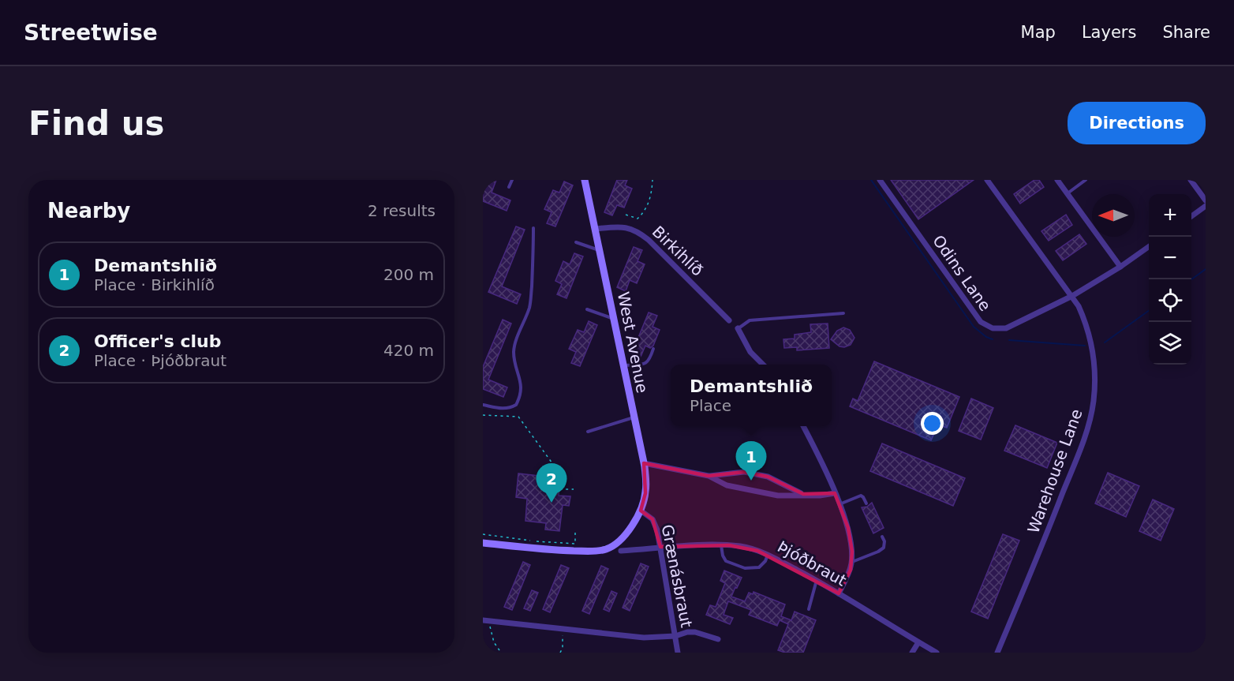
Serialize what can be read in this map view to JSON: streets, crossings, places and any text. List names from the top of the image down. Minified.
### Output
{"streets":{"street":["Birkihlíð","Odins Lane","West Avenue","Warehouse Lane","Þjóðbraut","Grænásbraut"]},"crossings":[["Birkihlíð","West Avenue"],["Odins Lane","Warehouse Lane"],["West Avenue","Grænásbraut"],["Þjóðbraut","Grænásbraut"]],"north":"left","page":{"header":"Streetwise","nav":["Map","Layers","Share"],"buttons":"Directions","title":"Find us","heading":["Nearby","2 results"],"map_buttons":["+","−"],"list":[{"mark":"1","name":"Demantshlið","note":"Place · Birkihlíð","value":"200 m"},{"mark":"2","name":"Officer's club","note":"Place · Þjóðbraut","value":"420 m"}],"popup":["Demantshlið","Place"],"pins":["1","2"]}}
